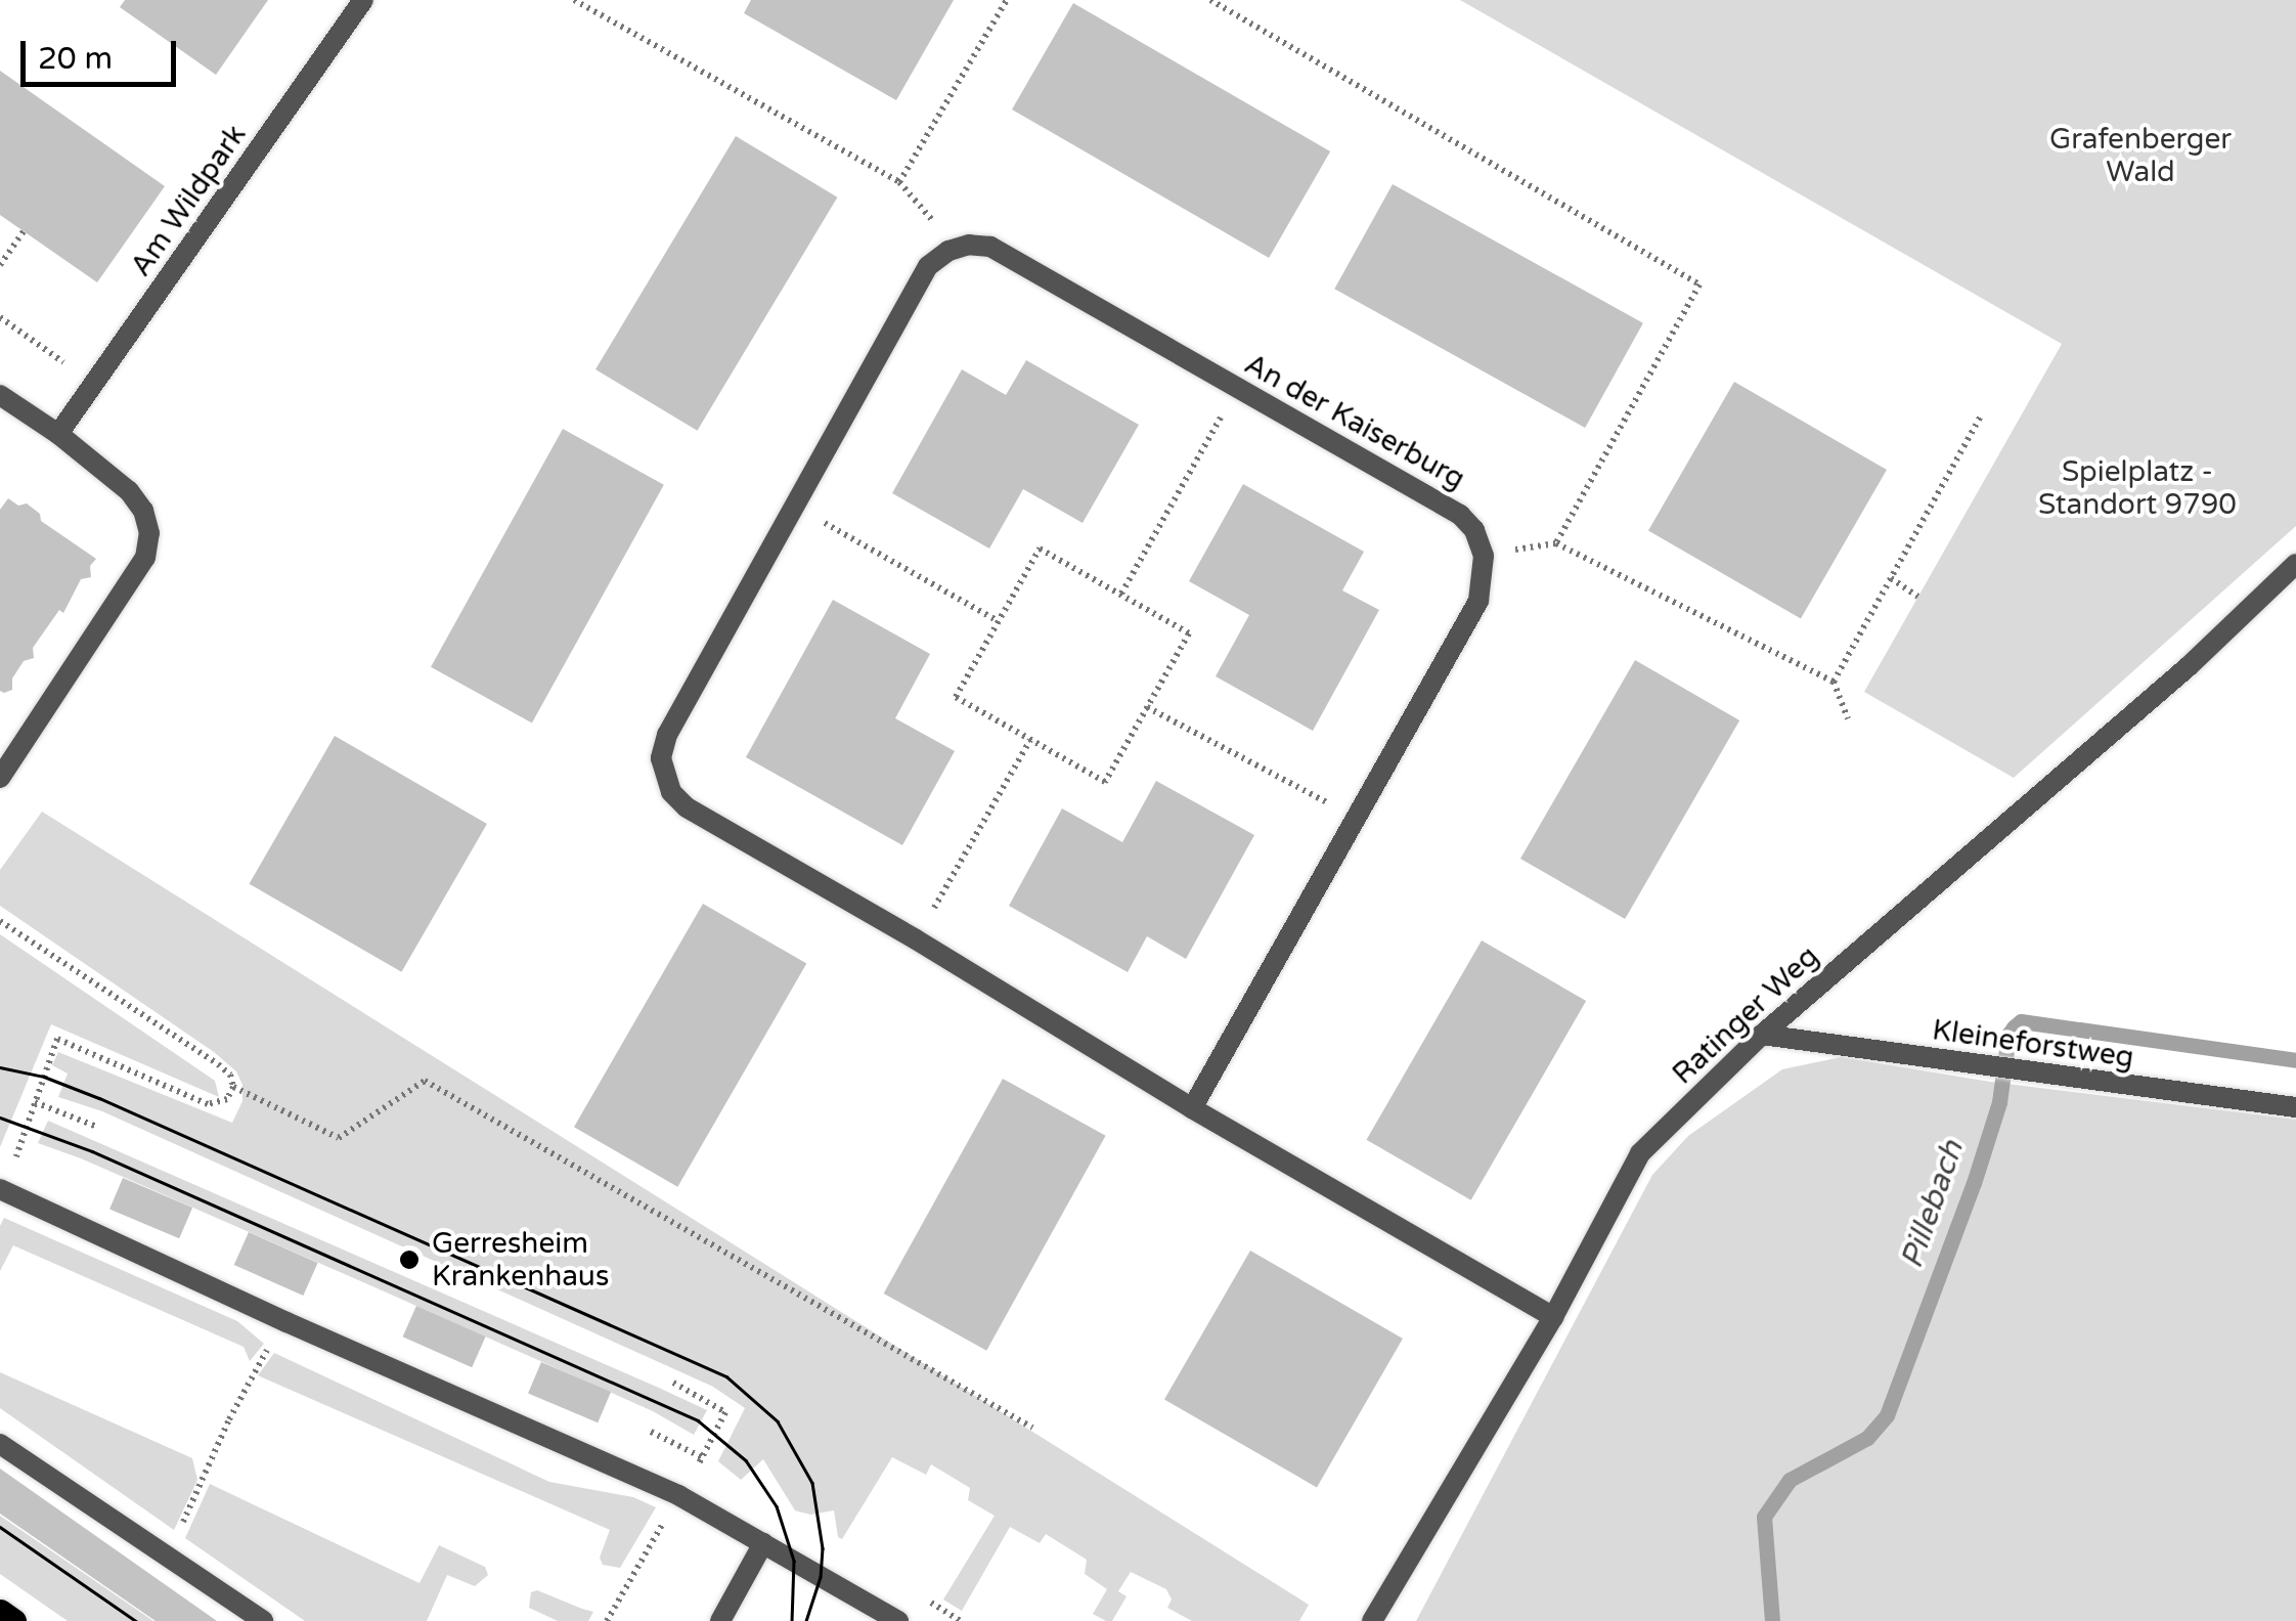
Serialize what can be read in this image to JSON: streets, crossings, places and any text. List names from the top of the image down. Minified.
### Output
{"streets":{"street":["Am Wildpark","An der Kaiserburg","Ratinger Weg","Kleineforstweg"]},"crossings":[["Ratinger Weg","Kleineforstweg"]],"water":["Pillebach"],"parks":["Grafenberger Wald","Spielplatz - Standort 9790"],"places":["Gerresheim Krankenhaus"],"scale_bar":"20 m"}
